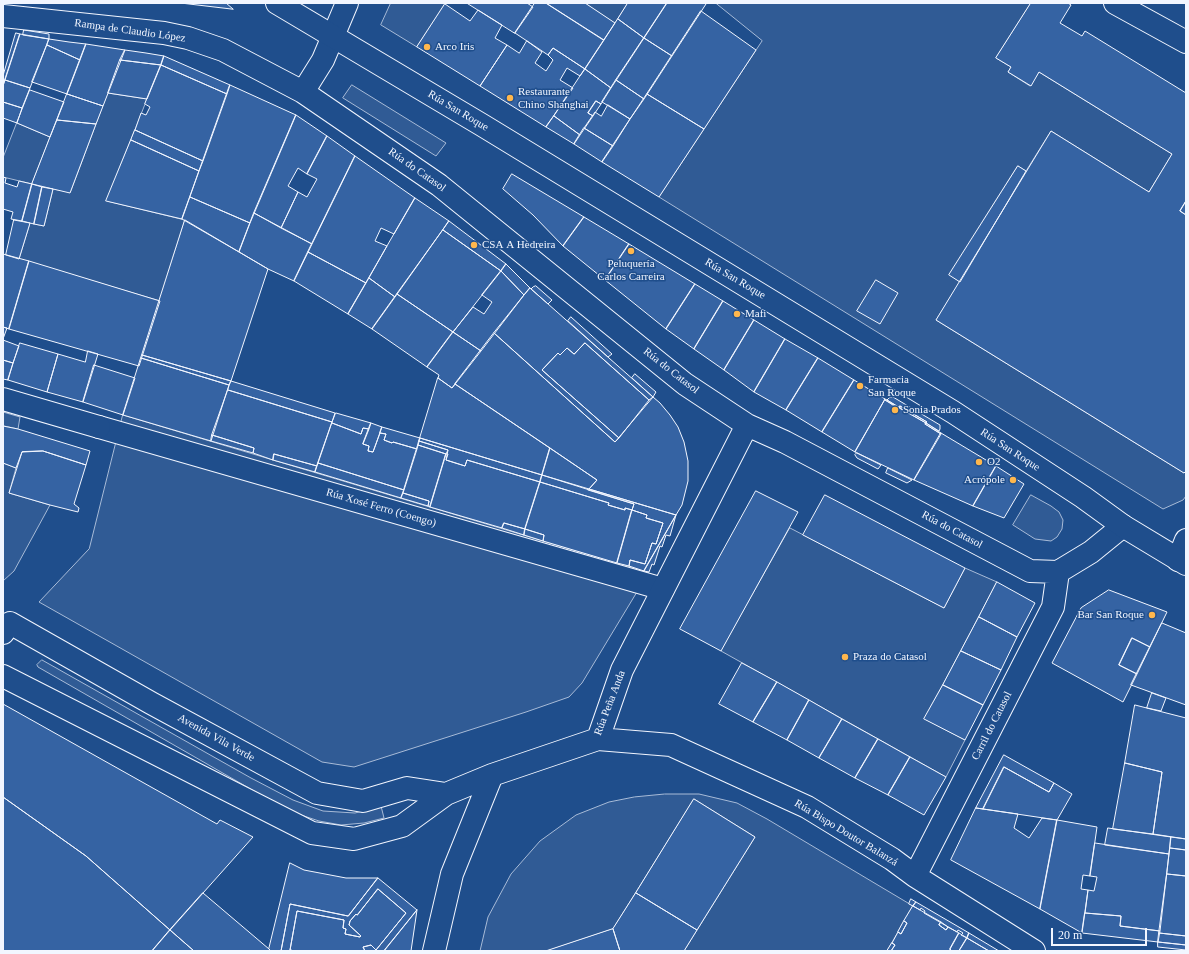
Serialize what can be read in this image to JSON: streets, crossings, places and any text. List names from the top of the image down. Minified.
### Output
{"streets":{"street":["Rampa de Claudio López","Rúa San Roque","Rúa do Catasol","Rúa Xosé Ferro (Coengo)","Rúa Peña Anda","Carril do Catasol","Avenida Vila Verde","Rúa Bispo Doutor Balanzá"]},"crossings":[["Rampa de Claudio López","Rúa do Catasol"],["Rúa do Catasol","Rúa Peña Anda"],["Rúa do Catasol","Carril do Catasol"],["Rúa Xosé Ferro (Coengo)","Rúa Peña Anda"],["Rúa Peña Anda","Rúa Bispo Doutor Balanzá"],["Carril do Catasol","Rúa Bispo Doutor Balanzá"]],"places":["Arco Iris","Restaurante Chino Shanghai","CSA A Hedreira","Peluquería Carlos Carreira","Mafi","Farmacia San Roque","Sonia Prados","O2","Acrópole","Bar San Roque","Praza do Catasol"],"scale_bar":"20 m"}
